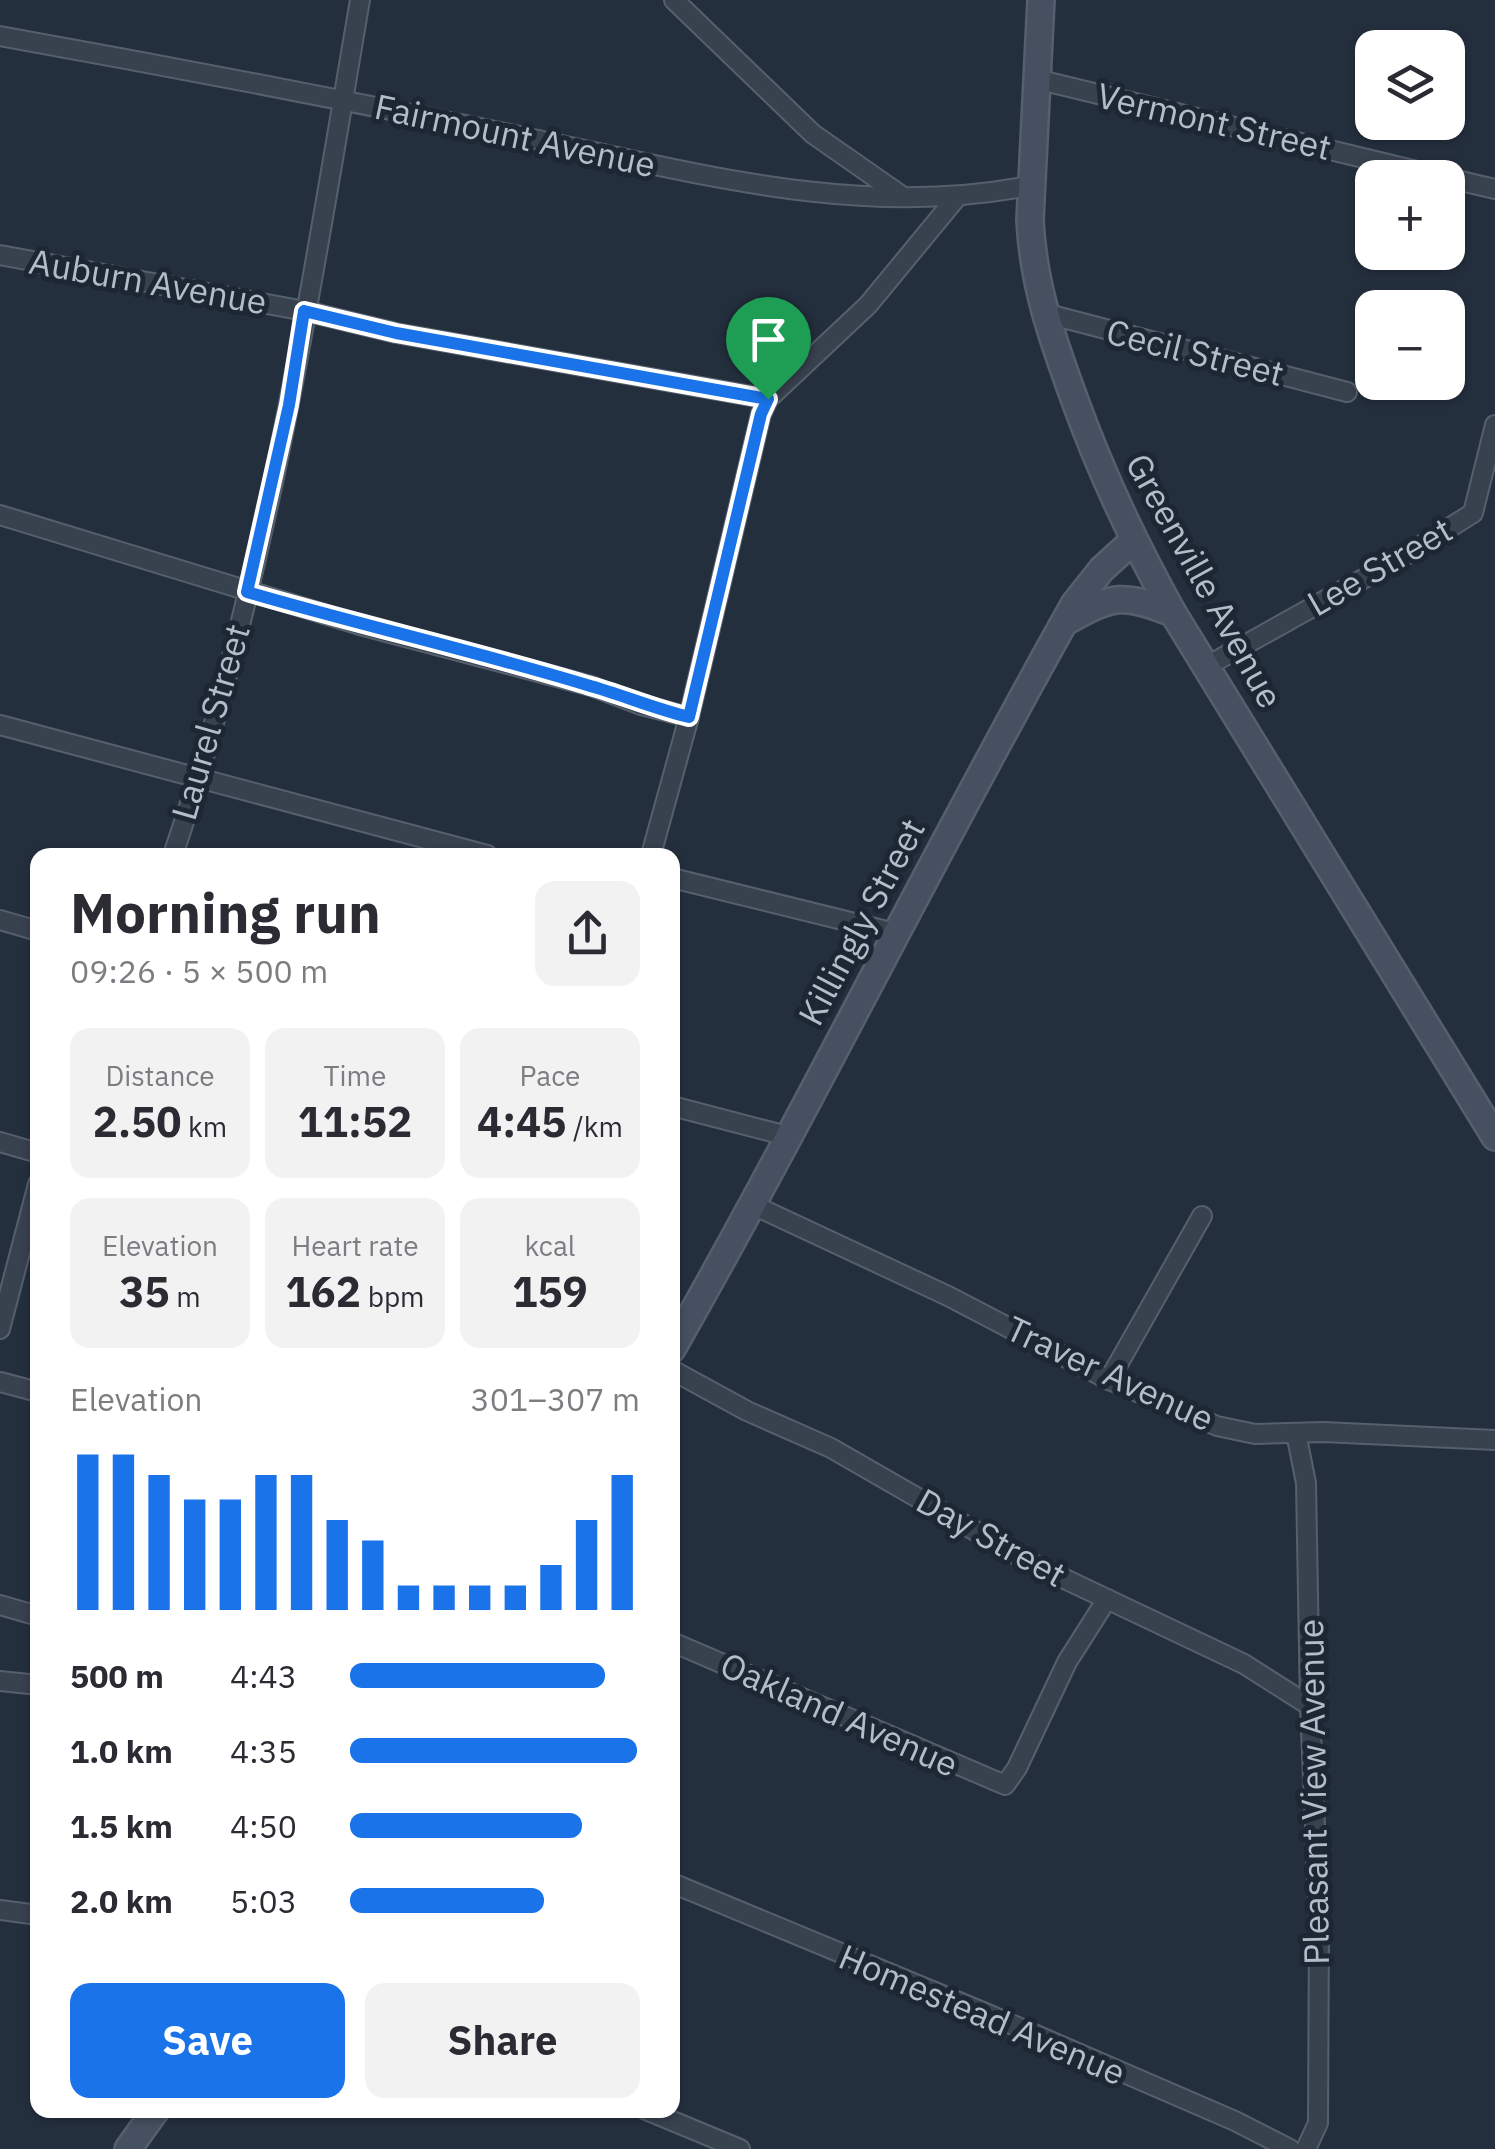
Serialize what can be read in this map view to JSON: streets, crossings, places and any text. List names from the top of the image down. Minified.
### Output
{"streets":{"main road":["Greenville Avenue","Killingly Street"],"street":["Vermont Street","Fairmount Avenue","Auburn Avenue","Cecil Street","Lee Street","Laurel Street","Traver Avenue","Day Street","Oakland Avenue","Pleasant View Avenue","Homestead Avenue"]},"crossings":[["Vermont Street","Greenville Avenue"],["Fairmount Avenue","Greenville Avenue"],["Fairmount Avenue","Laurel Street"],["Auburn Avenue","Laurel Street"],["Cecil Street","Greenville Avenue"],["Lee Street","Greenville Avenue"],["Greenville Avenue","Killingly Street"],["Killingly Street","Traver Avenue"],["Traver Avenue","Pleasant View Avenue"],["Day Street","Oakland Avenue"],["Day Street","Pleasant View Avenue"]],"page":{"map_buttons":["+","−"],"heading":["Morning run","09:26 · 5 × 500 m"],"stats":[["Distance","2.50 km"],["Time","11:52"],["Pace","4:45 /km"],["Elevation","35 m"],["Heart rate","162 bpm"],["kcal","159"]],"chart":["Elevation","301–307 m"],"list":[{"name":"500 m","note":"4:43"},{"name":"1.0 km","note":"4:35"},{"name":"1.5 km","note":"4:50"},{"name":"2.0 km","note":"5:03"}],"buttons":["Save","Share"]}}
